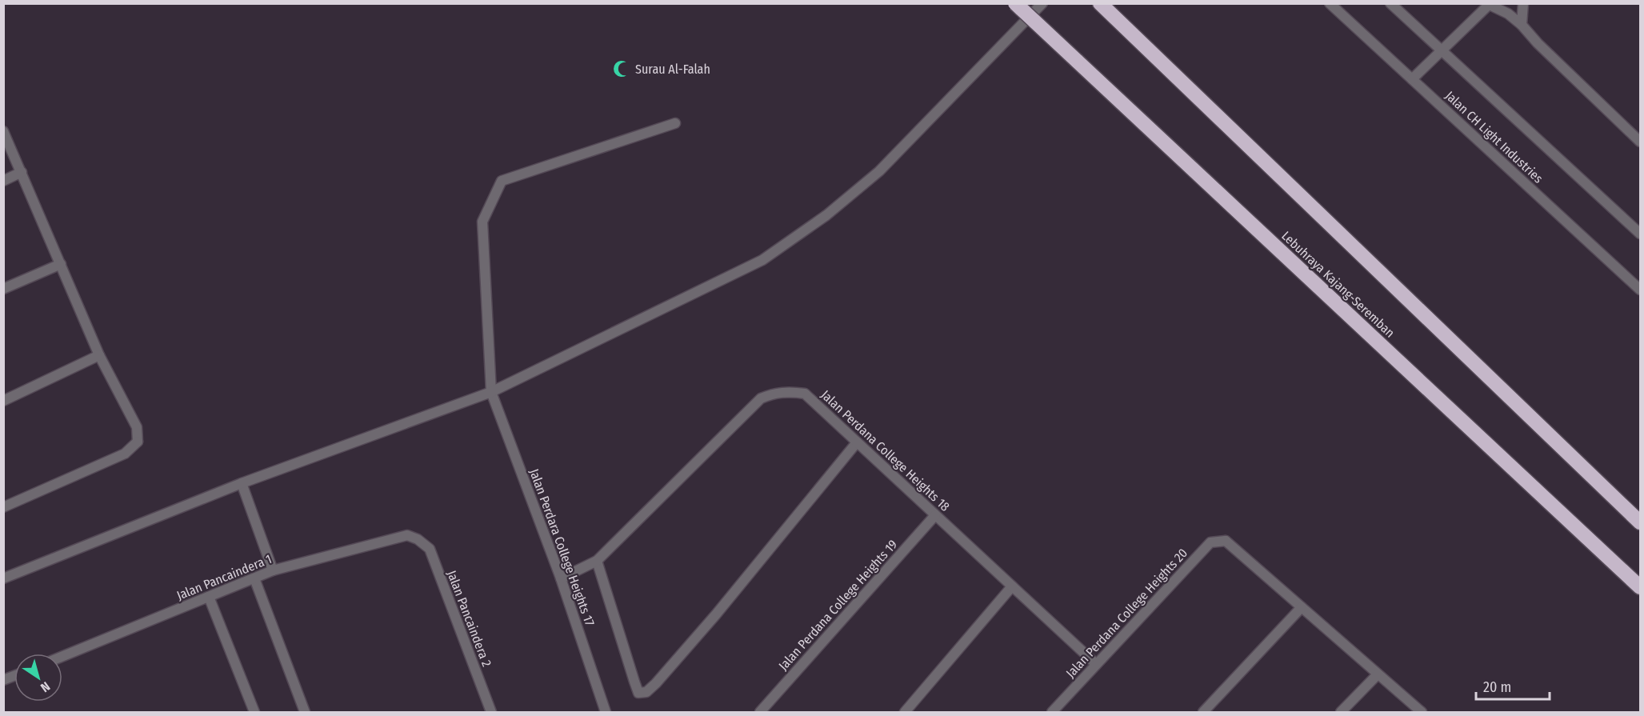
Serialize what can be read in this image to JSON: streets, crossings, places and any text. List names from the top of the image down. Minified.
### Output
{"streets":{"highway":["Lebuhraya Kajang-Seremban"],"street":["Jalan CH Light Industries","Jalan Perdana College Heights 18","Jalan Perdara College Heights 17","Jalan Pancaindera 1","Jalan Perdana College Heights 19","Jalan Perdana College Heights 20","Jalan Pancaindera 2"]},"crossings":[["Jalan Perdana College Heights 18","Jalan Perdara College Heights 17"],["Jalan Perdana College Heights 18","Jalan Perdana College Heights 19"],["Jalan Perdana College Heights 18","Jalan Perdana College Heights 20"],["Jalan Pancaindera 1","Jalan Pancaindera 2"]],"places":{"mosque":["Surau Al-Falah"]},"scale_bar":"20 m","north":"bottom right"}
